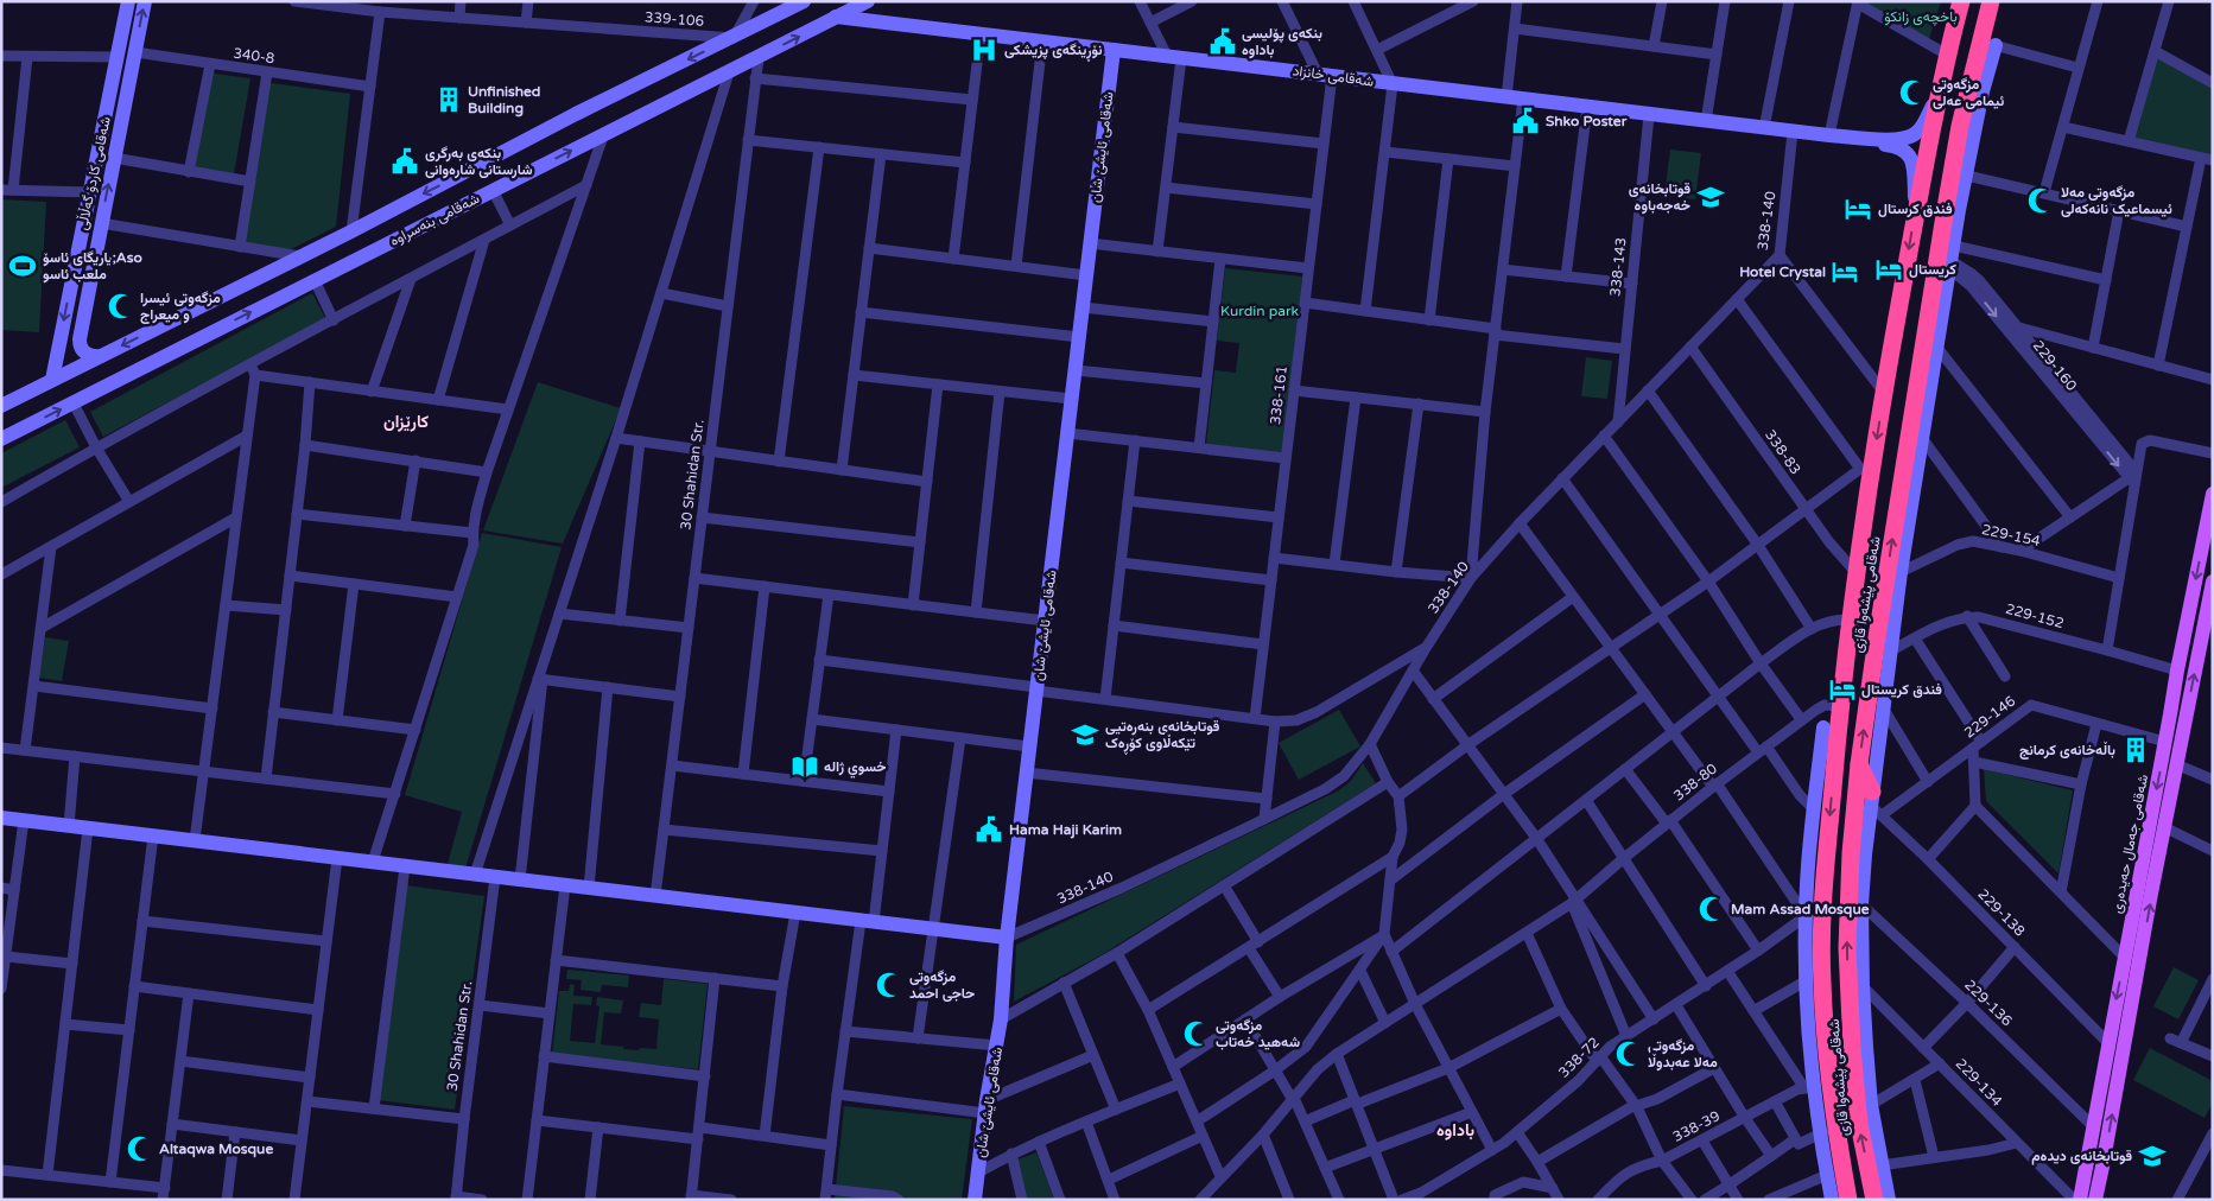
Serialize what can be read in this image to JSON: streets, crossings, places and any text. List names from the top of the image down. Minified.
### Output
{"streets":{"highway":["شەقامی پێشەوا قازی"],"main road":["شەقامی جەمال حەیدەری"],"street":["339-106","340-8","شەقامی خانزاد","شەقامی ئایشێ شان","شەقامی کاردۆ گەڵاڵی","شەقامی بنەسراوە","338-140","338-143","229-160","338-161","338-83","30 Shahidan Str.","229-154","229-152","229-146","338-80","229-138","229-136","338-72","229-134","338-39"]},"crossings":[["339-106","شەقامی بنەسراوە"],["340-8","شەقامی کاردۆ گەڵاڵی"],["شەقامی خانزاد","شەقامی ئایشێ شان"],["شەقامی خانزاد","شەقامی بنەسراوە"],["شەقامی خانزاد","338-140"],["شەقامی خانزاد","338-143"],["شەقامی خانزاد","338-161"],["شەقامی خانزاد","شەقامی پێشەوا قازی"],["شەقامی ئایشێ شان","338-140"],["شەقامی کاردۆ گەڵاڵی","شەقامی بنەسراوە"],["شەقامی بنەسراوە","30 Shahidan Str."],["338-140","338-143"],["338-140","338-83"],["338-83","شەقامی پێشەوا قازی"],["شەقامی پێشەوا قازی","338-80"],["229-152","شەقامی جەمال حەیدەری"],["229-146","شەقامی جەمال حەیدەری"],["229-146","229-138"],["شەقامی جەمال حەیدەری","229-138"],["شەقامی جەمال حەیدەری","229-136"]],"districts":["کارێزان","باداوە"],"parks":["باخچەی زانکۆ","Kurdin park"],"places":{"public building":["بنکەی پۆلیسی باداوە","Shko Poster","بنكەی بەرگری شارستانی شارەوانی","Hama Haji Karim"],"hospital":["نۆڕینگەی پزیشکی"],"mosque":["مزگەوتی ئیمامی عەلی","مزگەوتی مەلا ئیسماعیک نانەکەلی","مزگەوتی ئیسرا و میعراج","Mam Assad Mosque","مزگەوتی حاجی احمد","مزگەوتی شەهید خەتاب","مزگەوتی مەلا عەبدوڵا","Altaqwa Mosque"],"building":["Unfinished Building","باڵەخانەی کرمانج"],"school or university":["قوتابخانەی خەجەباوە","قوتابخانەی بنەڕەتیی تێکەڵاوی کۆڕەک","قوتابخانەی دیدەم"],"hotel":["فندق کرستال","كريستال","Hotel Crystal","فندق كريستال"],"sports":["یاریگای ئاسۆ;Aso ملعب ئاسو"],"library":["خسوي ژاله"]}}
